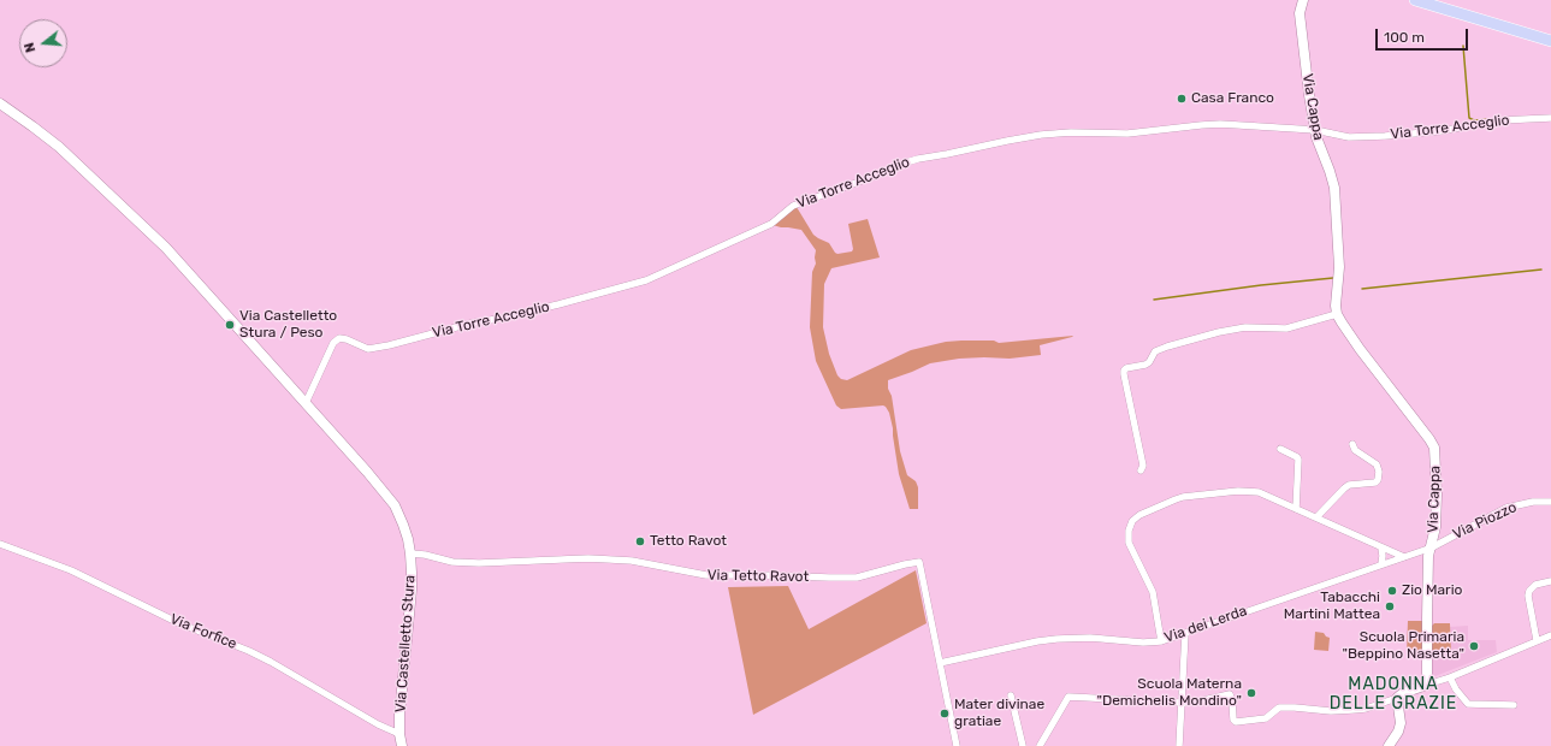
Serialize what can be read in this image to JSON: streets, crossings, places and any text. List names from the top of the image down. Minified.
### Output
{"streets":{"street":["Via Cappa","Via Torre Acceglio","Via Piozzo","Via Tetto Ravot","Via dei Lerda","Via Forfice","Via Castelletto Stura"]},"crossings":[["Via Cappa","Via Torre Acceglio"],["Via Cappa","Via Piozzo"],["Via Torre Acceglio","Via Castelletto Stura"],["Via Piozzo","Via dei Lerda"],["Via Tetto Ravot","Via dei Lerda"],["Via Tetto Ravot","Via Castelletto Stura"],["Via Forfice","Via Castelletto Stura"]],"districts":["MADONNA DELLE GRAZIE"],"places":["Casa Franco","Via Castelletto Stura / Peso","Tetto Ravot","Zio Mario","Tabacchi Martini Mattea","Scuola Primaria \"Beppino Nasetta\"","Scuola Materna \"Demichelis Mondino\"","Mater divinae gratiae"],"scale_bar":"100 m","north":"left"}
